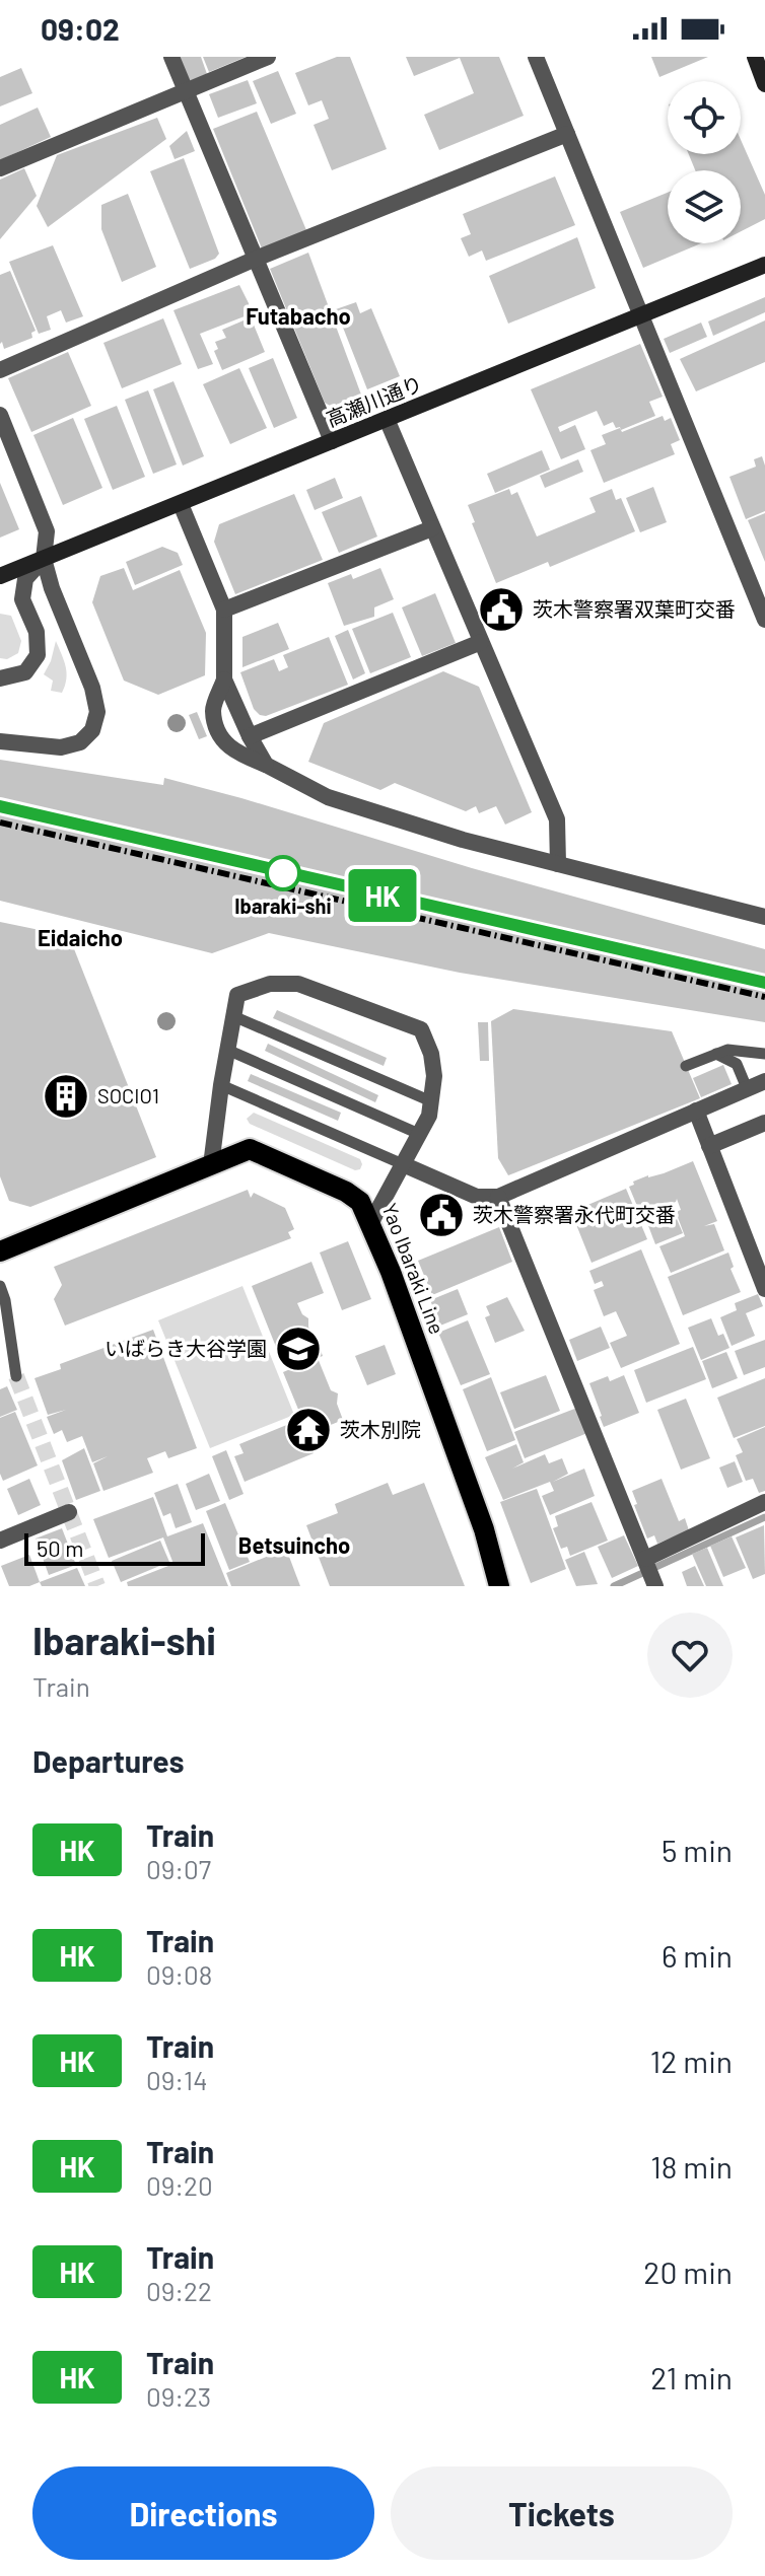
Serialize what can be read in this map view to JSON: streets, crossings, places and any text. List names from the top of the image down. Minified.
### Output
{"streets":{"main road":["Yao Ibaraki Line"],"street":["高瀬川通り"]},"districts":["Futabacho","Eidaicho","Betsuincho"],"places":{"public building":["茨木警察署双葉町交番","茨木警察署永代町交番"],"other":["Ibaraki-shi"],"building":["SOCIO1"],"school or university":["いばらき大谷学園"],"temple":["茨木別院"]},"scale_bar":"50 m","page":{"status":"09:02","on_map":"HK","scale":"50 m","heading":[["Ibaraki-shi","Train"],"Departures"],"list":[{"mark":"HK","name":"Train","note":"09:07","value":"5 min"},{"mark":"HK","name":"Train","note":"09:08","value":"6 min"},{"mark":"HK","name":"Train","note":"09:14","value":"12 min"},{"mark":"HK","name":"Train","note":"09:20","value":"18 min"},{"mark":"HK","name":"Train","note":"09:22","value":"20 min"},{"mark":"HK","name":"Train","note":"09:23","value":"21 min"}],"buttons":["Directions","Tickets"]}}
